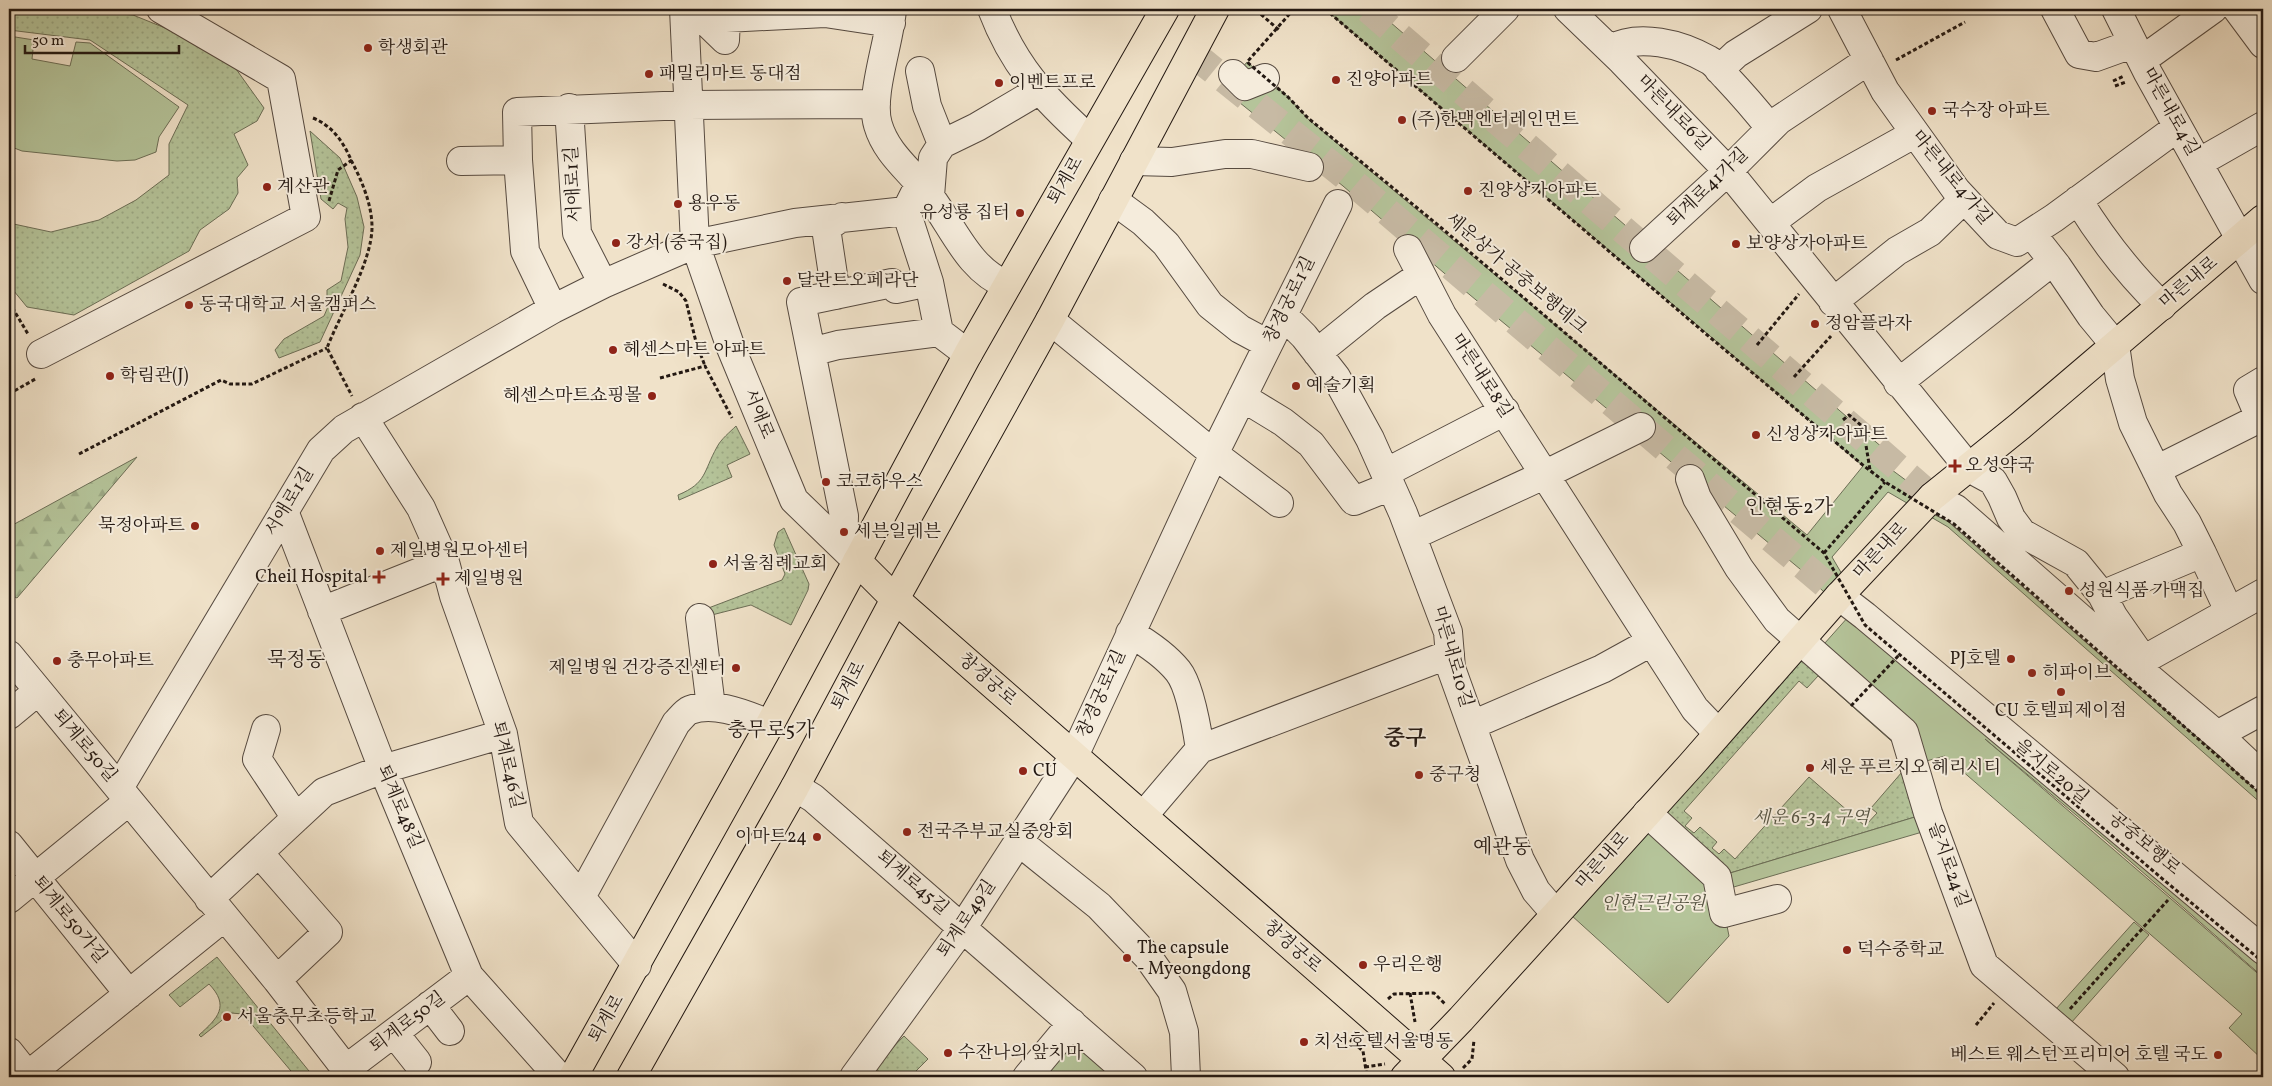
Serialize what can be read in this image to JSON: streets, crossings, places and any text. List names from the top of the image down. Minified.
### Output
{"streets":{"main road":["퇴계로","마른내로","창경궁로"],"street":["마른내로4길","마른내로6길","마른내로4가길","서애로1길","퇴계로41가길","창경궁로1길","마른내로8길","서애로","마른내로10길","퇴계로50길","퇴계로46길","을지로20길","퇴계로48길","을지로24길","퇴계로45길","퇴계로49길","퇴계로50가길"],"path":["세운상가 공중보행데크","공중보행로"]},"crossings":[["마른내로4길","마른내로4가길"],["마른내로4길","마른내로"],["마른내로6길","퇴계로41가길"],["마른내로6길","마른내로"],["마른내로4가길","퇴계로41가길"],["퇴계로","서애로"],["퇴계로","창경궁로"],["퇴계로","퇴계로46길"],["퇴계로","퇴계로45길"],["서애로1길","서애로"],["서애로1길","퇴계로50길"],["서애로1길","퇴계로46길"],["서애로1길","퇴계로48길"],["세운상가 공중보행데크","공중보행로"],["마른내로","마른내로8길"],["마른내로","마른내로10길"],["마른내로","창경궁로"],["마른내로","을지로20길"],["마른내로","을지로24길"],["창경궁로1길","마른내로10길"],["창경궁로1길","창경궁로"],["창경궁로1길","퇴계로49길"],["서애로","창경궁로"],["창경궁로","퇴계로49길"],["퇴계로50길","퇴계로48길"],["퇴계로45길","퇴계로49길"]],"districts":["인현동2가","묵정동","충무로5가","중구","예관동"],"parks":["세운 6-3-4 구역","인현근린공원"],"places":{"other":["학생회관","패밀리마트 동대점","진양아파트","이벤트프로","국수장 아파트","(주)한맥엔터레인먼트","계산관","진양상가아파트","용우동","유성룡 집터","강서 (중국집)","보양상가아파트","달란트오페라단","동국대학교 서울캠퍼스","정암플라자","헤센스마트 아파트","학림관(J)","예술기획","헤센스마트쇼핑몰","신성상가아파트","코코하우스","묵정아파트","세븐일레븐","제일병원모아센터","서울침례교회","성원식품 가맥집","PJ호텔","충무아파트","제일병원 건강증진센터","히파이브","CU 호텔피제이점","세운 푸르지오 헤리시티","CU","중구청","전국주부교실중앙회","이마트24","덕수중학교","The capsule - Myeongdong","우리은행","서울충무초등학교","치선호텔서울명동","수잔나의 앞치마","베스트 웨스턴 프리미어 호텔 국도"],"health":["오성약국","Cheil Hospital","제일병원"]},"scale_bar":"50 m"}
